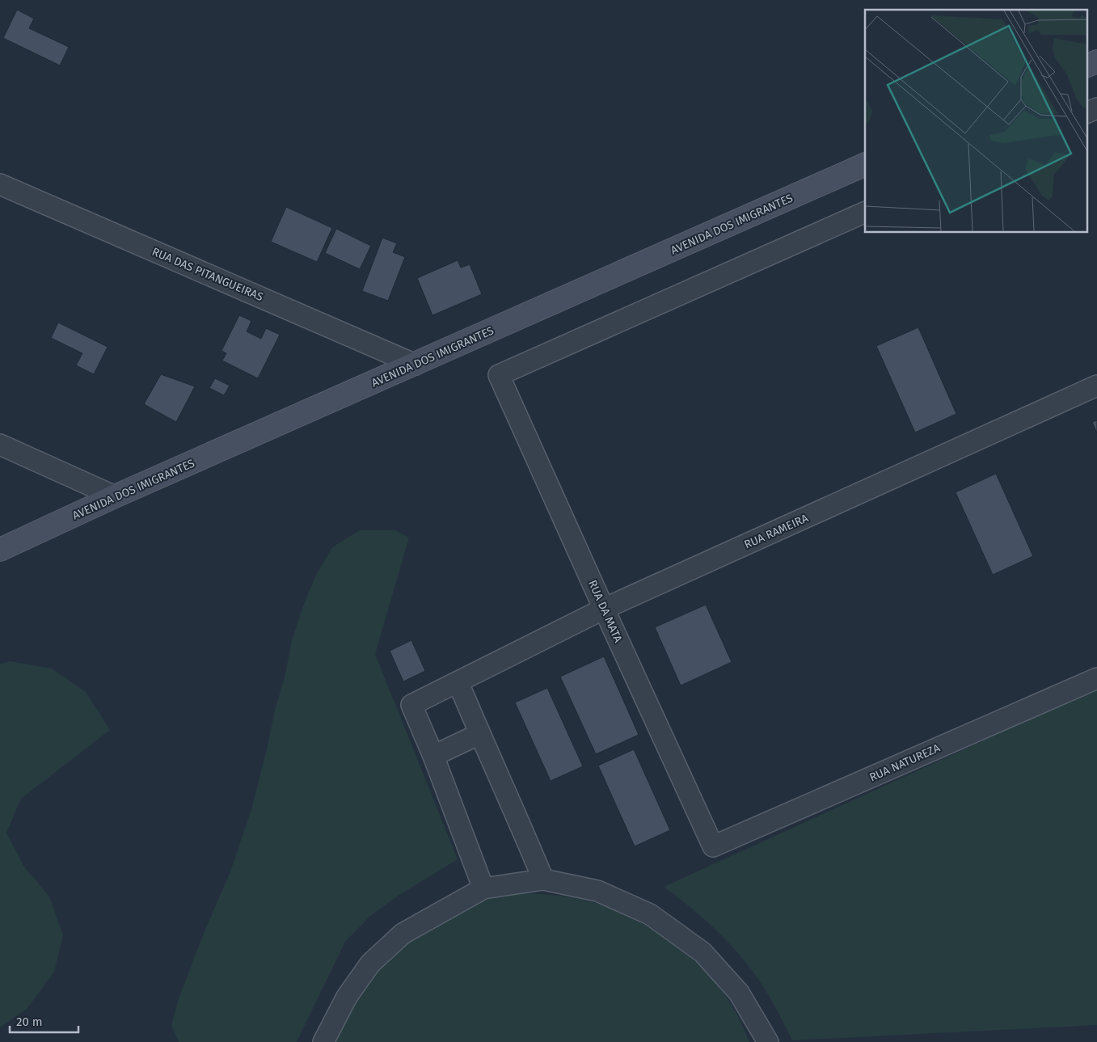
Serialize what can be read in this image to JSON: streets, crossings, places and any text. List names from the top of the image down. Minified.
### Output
{"streets":{"street":["AVENIDA DOS IMIGRANTES","RUA DAS PITANGUEIRAS","RUA RAMEIRA","RUA DA MATA","RUA NATUREZA"]},"crossings":[["AVENIDA DOS IMIGRANTES","RUA DAS PITANGUEIRAS"],["RUA RAMEIRA","RUA DA MATA"],["RUA DA MATA","RUA NATUREZA"]],"scale_bar":"20 m"}
